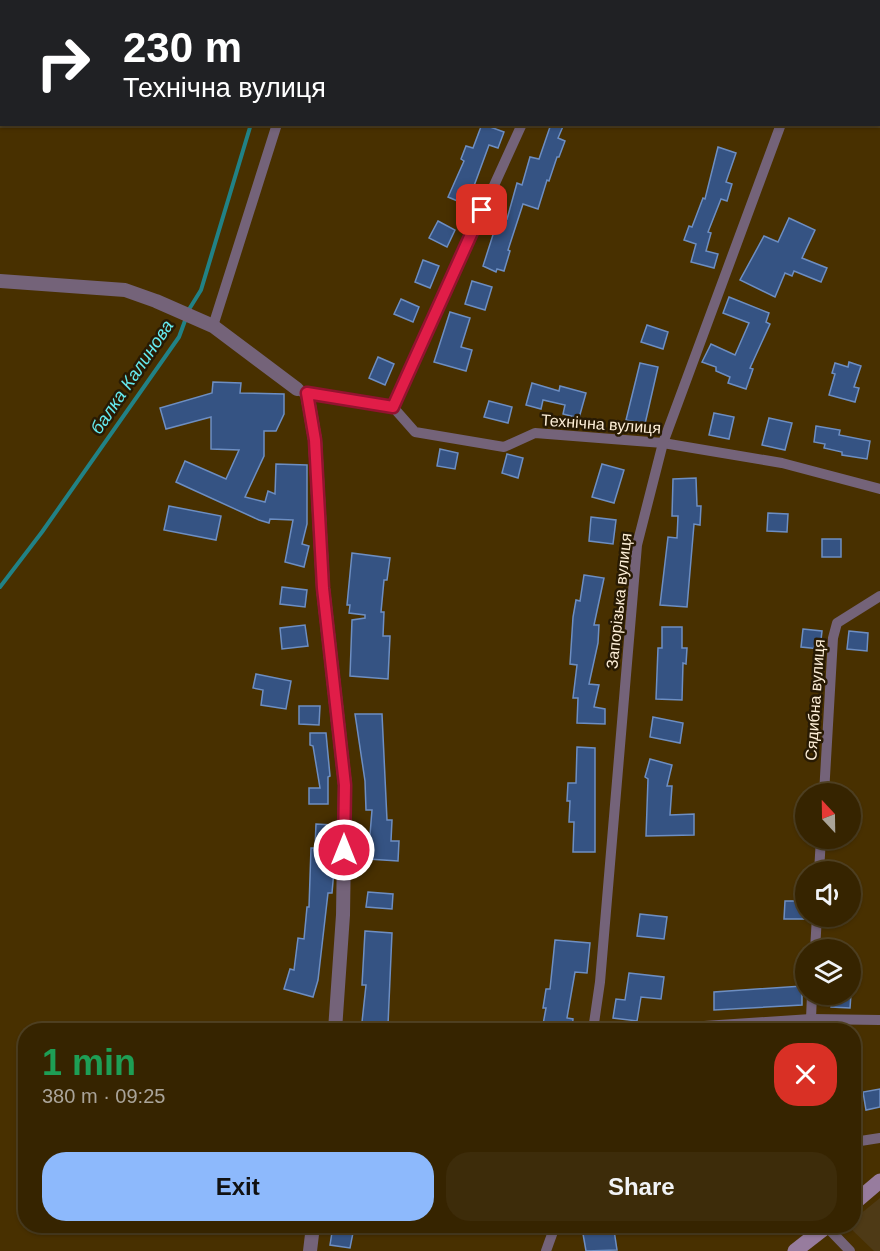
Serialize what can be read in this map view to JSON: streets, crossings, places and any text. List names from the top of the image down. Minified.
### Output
{"streets":{"street":["Технічна вулиця","Запорізька вулиця","Сядибна вулиця"]},"crossings":[["Технічна вулиця","Запорізька вулиця"]],"water":["балка Калинова"],"north":"top","page":{"turn":["230 m","Технічна вулиця"],"heading":["1 min","380 m · 09:25"],"buttons":["Exit","Share"]}}
